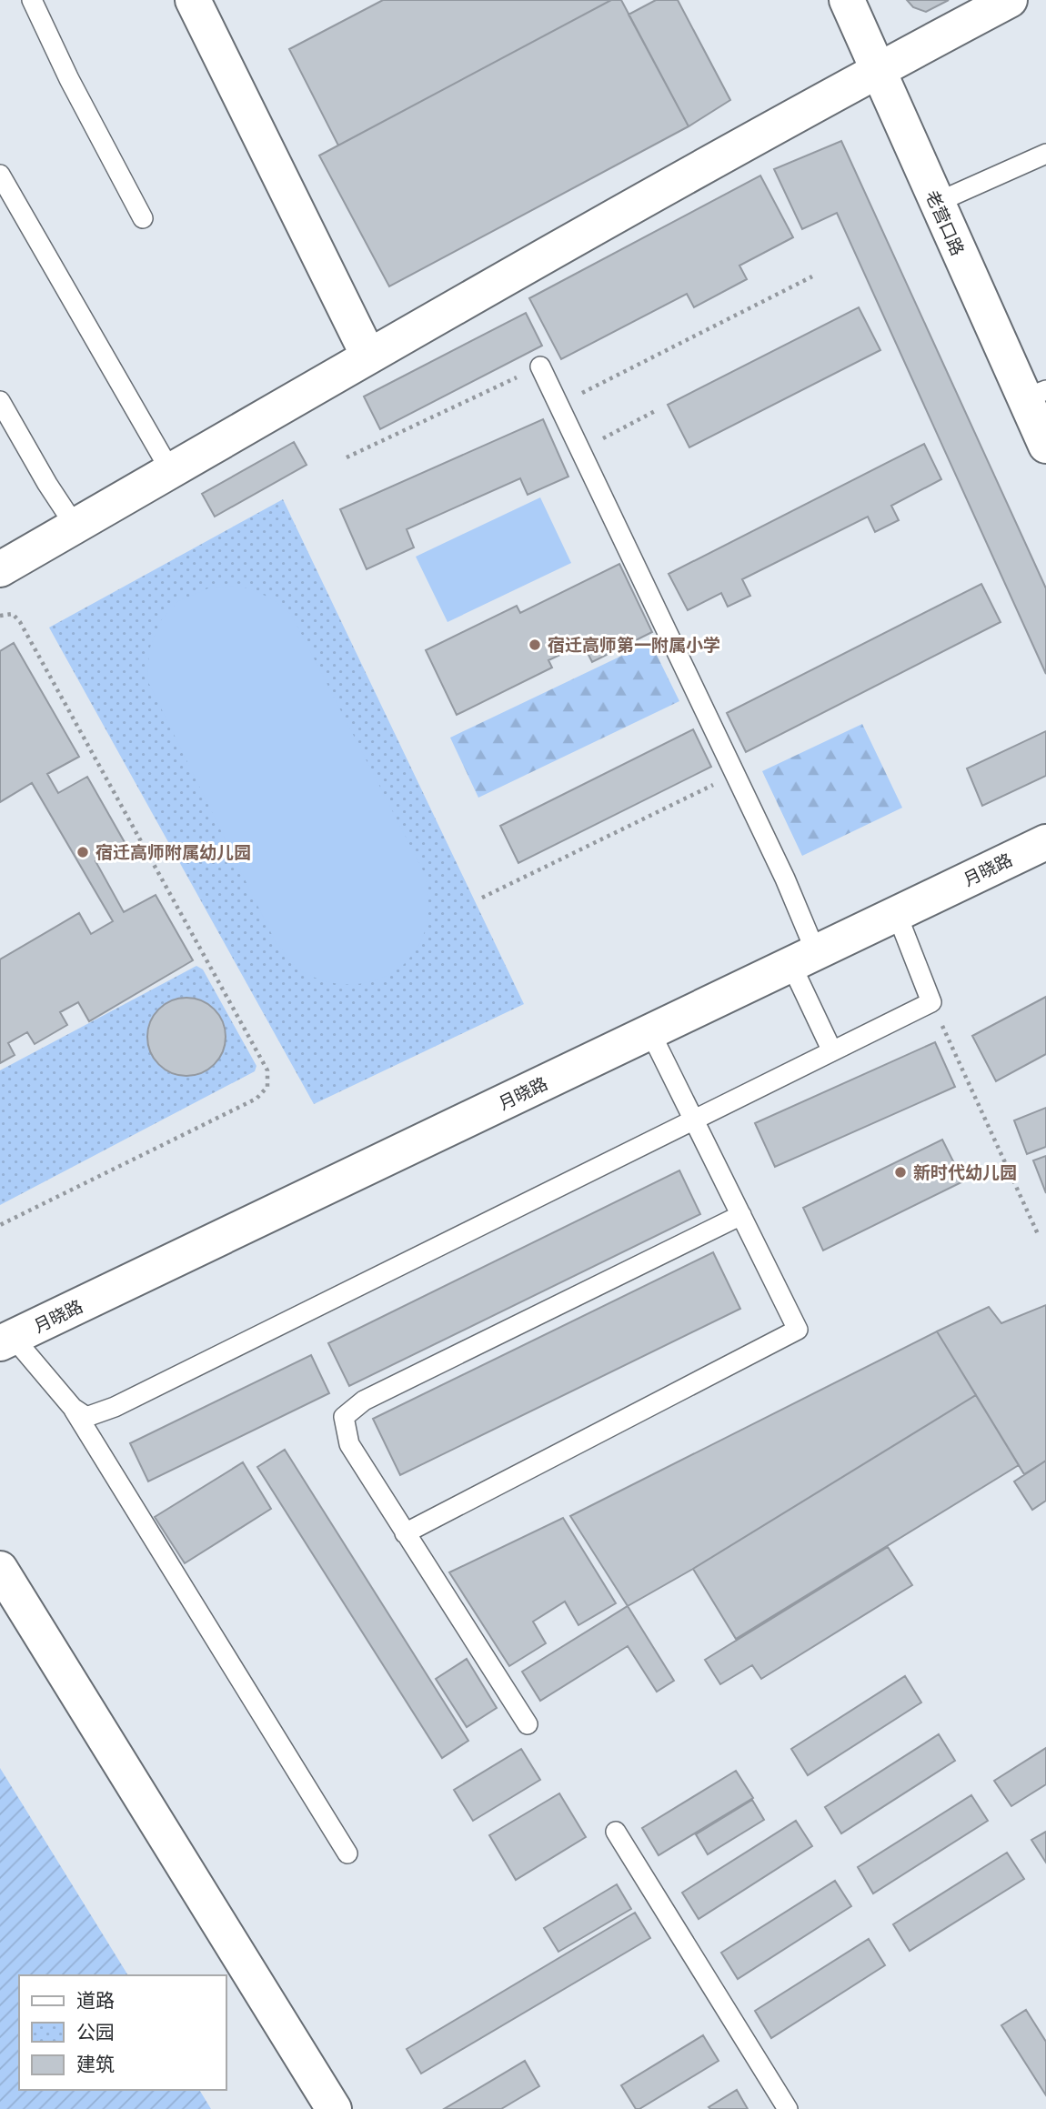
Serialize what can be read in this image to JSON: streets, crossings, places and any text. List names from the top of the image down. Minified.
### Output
{"streets":{"street":["老营口路","月晓路"]},"places":["宿迁高师第一附属小学","宿迁高师附属幼儿园","新时代幼儿园"],"legend":["道路","公园","建筑"]}
